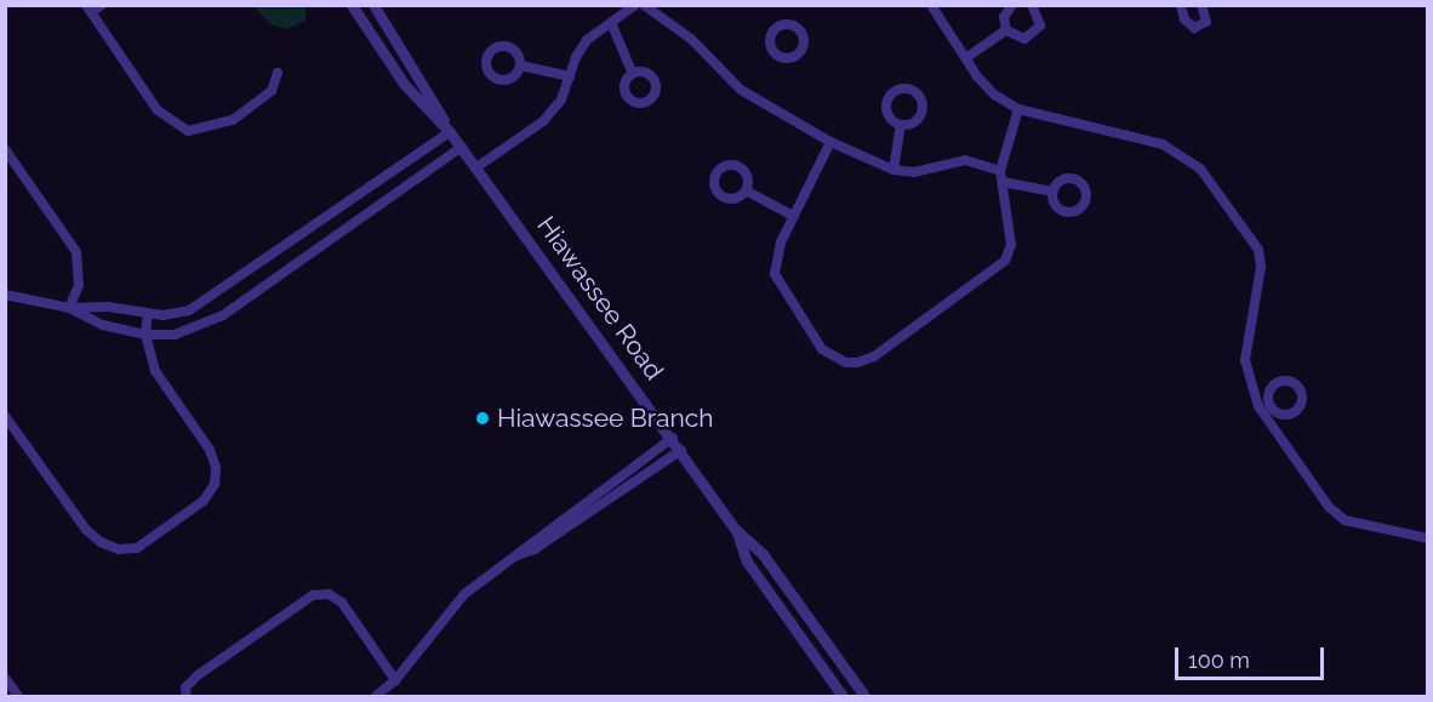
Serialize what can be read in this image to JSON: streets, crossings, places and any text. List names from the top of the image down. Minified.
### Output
{"streets":{"street":["Hiawassee Road"]},"places":["Hiawassee Branch"],"scale_bar":"100 m"}
